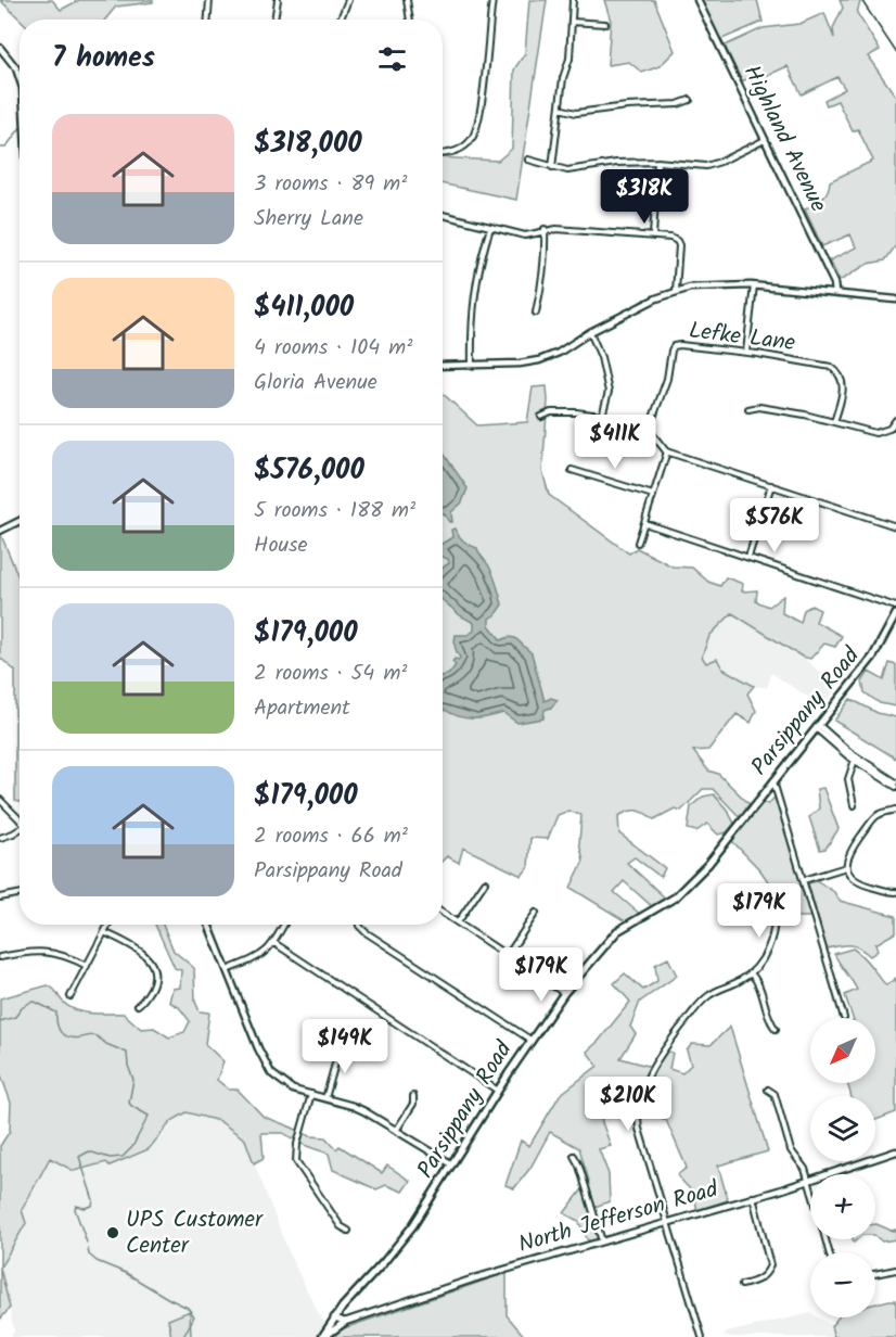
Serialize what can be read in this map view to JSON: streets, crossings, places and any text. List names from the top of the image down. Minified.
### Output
{"streets":{"main road":["Parsippany Road"],"street":["Highland Avenue","Lefke Lane","North Jefferson Road"]},"places":["UPS Customer Center"],"north":"bottom left","page":{"heading":"7 homes","list":[{"name":"$318,000","note":"3 rooms · 89 m² · Sherry Lane"},{"name":"$411,000","note":"4 rooms · 104 m² · Gloria Avenue"},{"name":"$576,000","note":"5 rooms · 188 m² · House"},{"name":"$179,000","note":"2 rooms · 54 m² · Apartment"},{"name":"$179,000","note":"2 rooms · 66 m² · Parsippany Road"}],"price":["$318K","$411K","$576K","$179K","$179K","$149K","$210K"],"map_buttons":["+","−"]}}
